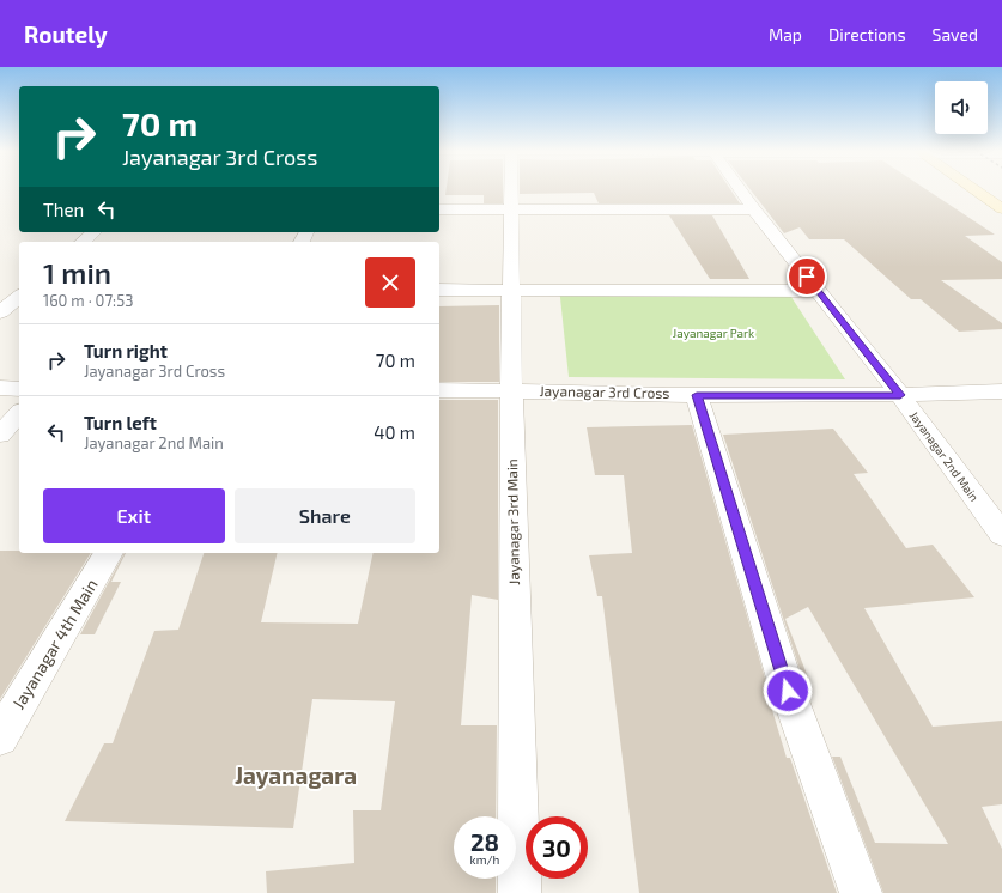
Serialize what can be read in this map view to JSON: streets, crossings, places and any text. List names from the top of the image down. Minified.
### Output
{"streets":{"street":["Jayanagar 3rd Cross","Jayanagar 2nd Main","Jayanagar 3rd Main","Jayanagar 4th Main"]},"crossings":[["Jayanagar 3rd Cross","Jayanagar 2nd Main"],["Jayanagar 3rd Cross","Jayanagar 3rd Main"]],"districts":["Jayanagara"],"parks":["Jayanagar Park"],"page":{"header":"Routely","nav":["Map","Directions","Saved"],"turn":["70 m","Jayanagar 3rd Cross"],"then":"Then","heading":["1 min","160 m · 07:53"],"list":[{"name":"Turn right","note":"Jayanagar 3rd Cross","value":"70 m"},{"name":"Turn left","note":"Jayanagar 2nd Main","value":"40 m"}],"buttons":["Exit","Share"],"speed":"28 km/h","limit":"30"}}
